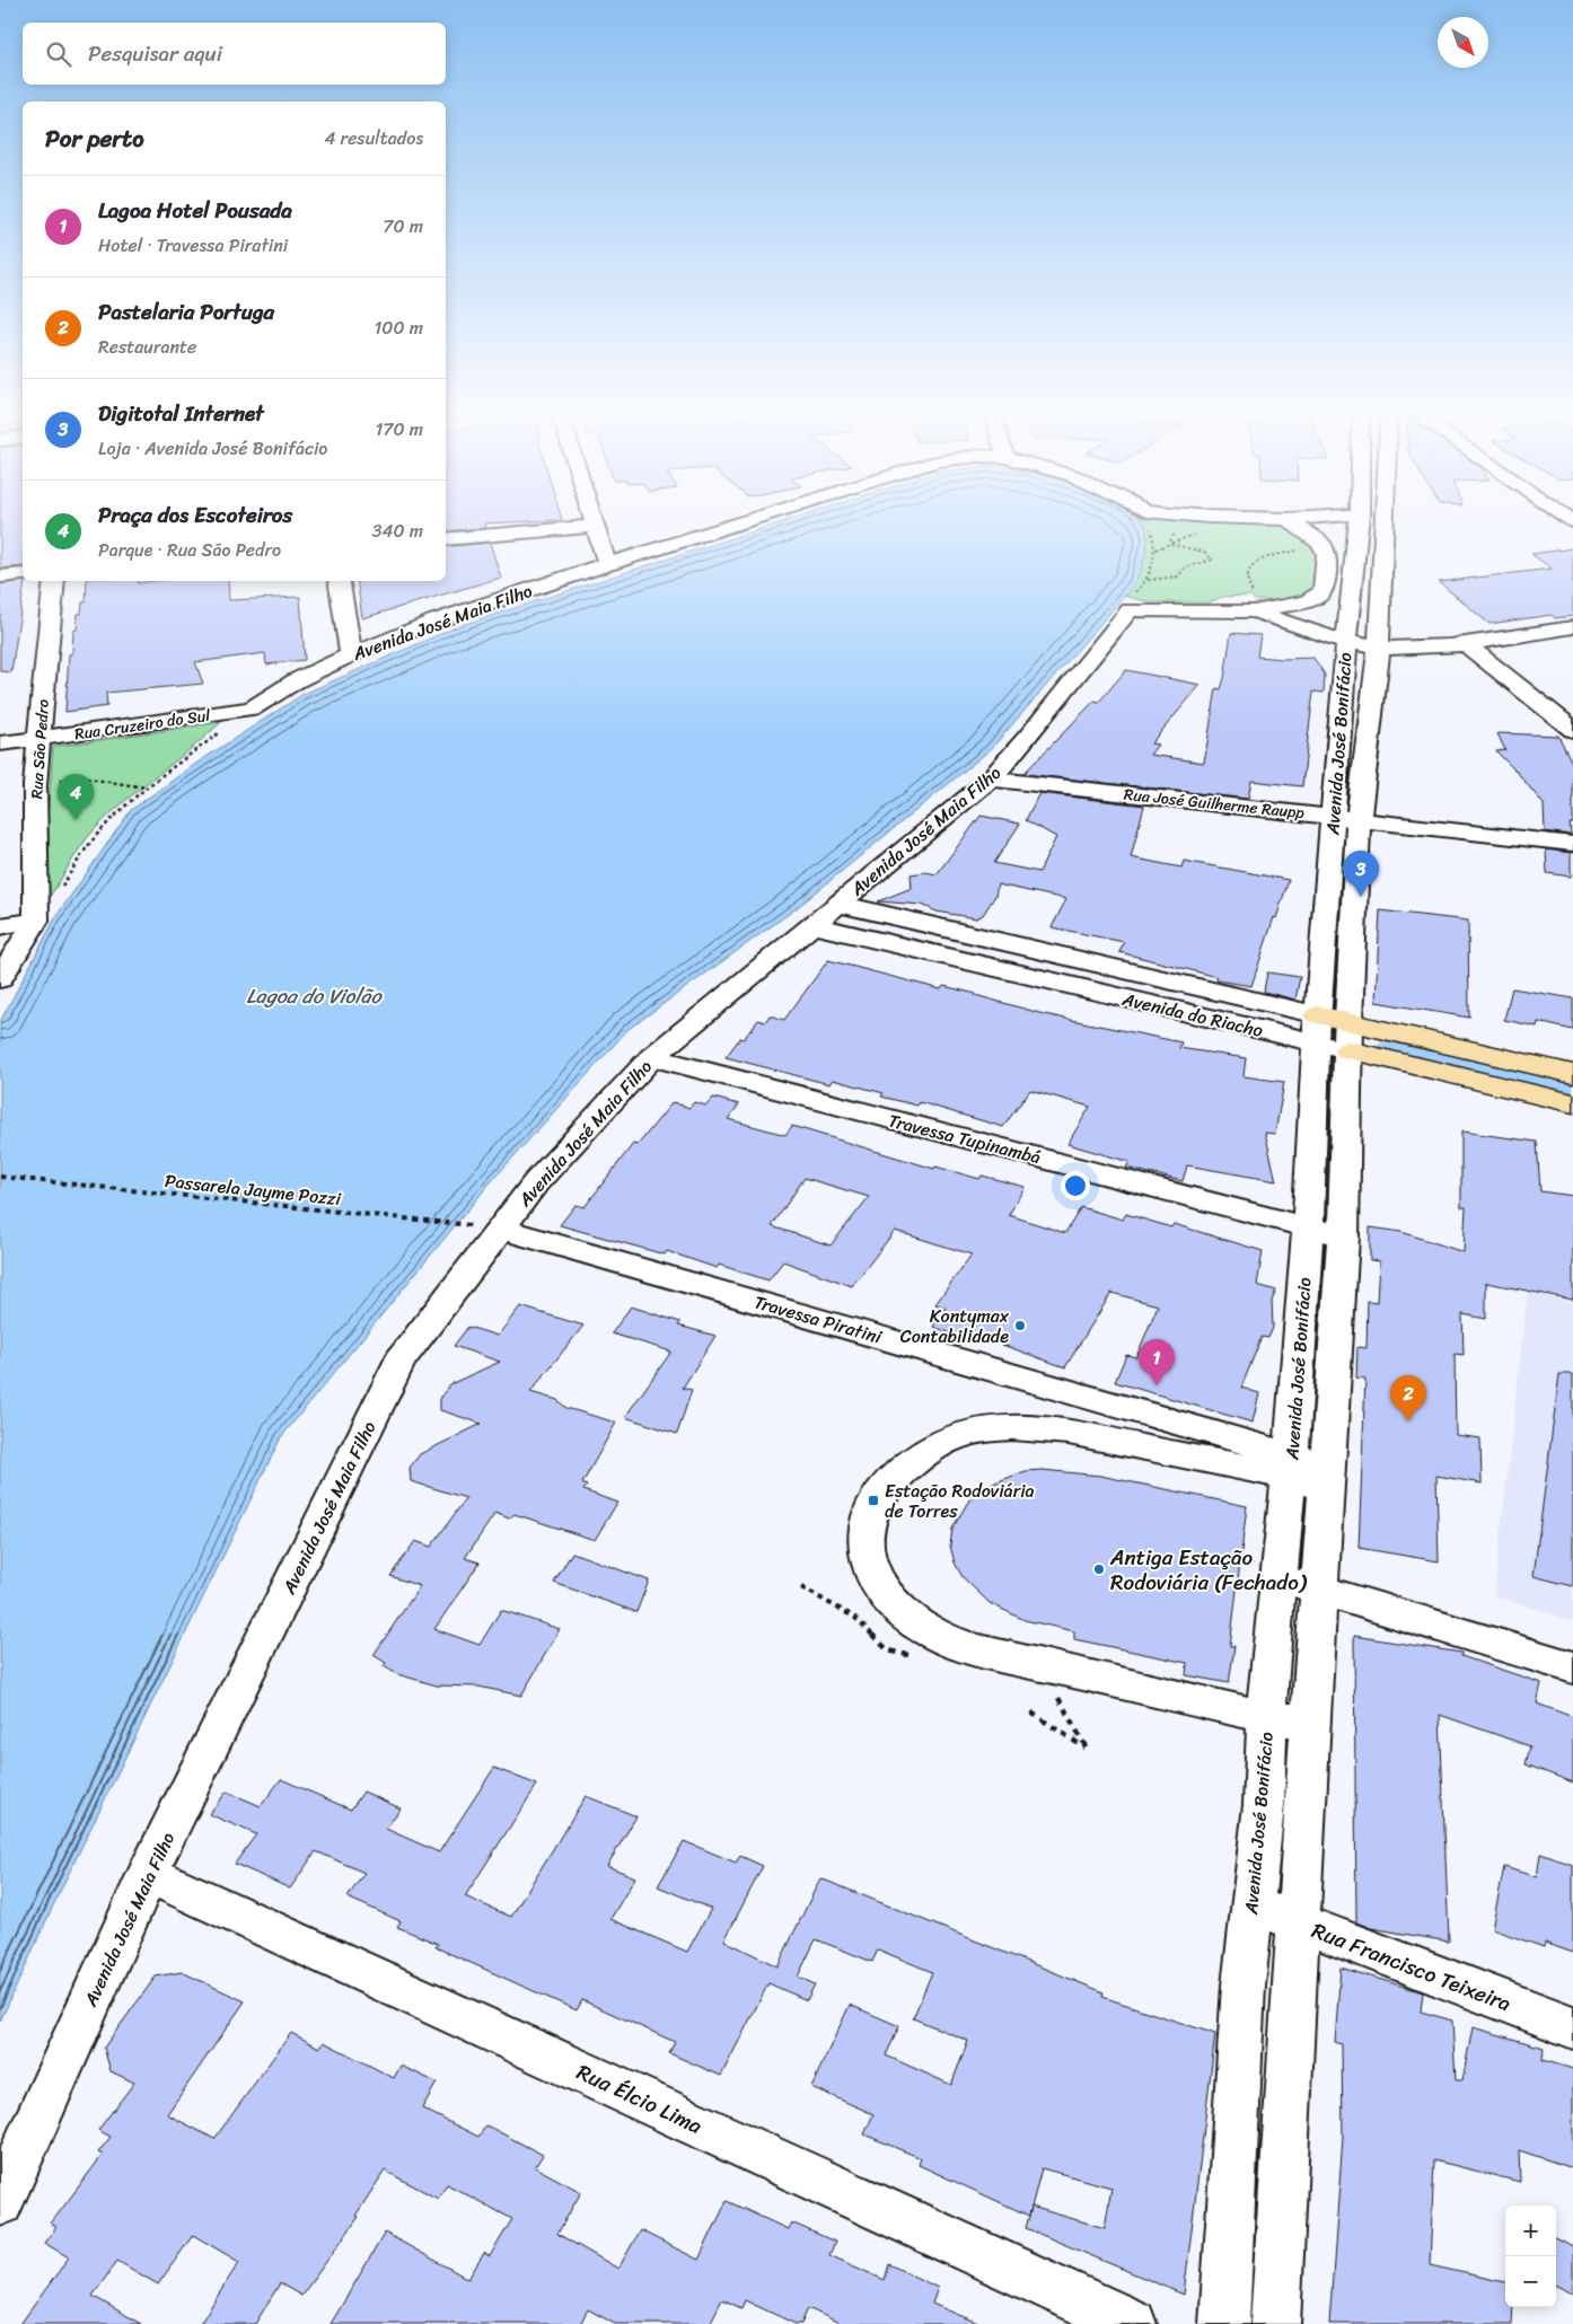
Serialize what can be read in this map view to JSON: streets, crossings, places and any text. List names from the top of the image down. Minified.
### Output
{"streets":{"main road":["Avenida do Riacho"],"street":["Avenida José Maia Filho","Rua Cruzeiro do Sul","Avenida José Bonifácio","Rua São Pedro","Rua José Guilherme Raupp","Travessa Tupinambá","Travessa Piratini","Rua Francisco Teixeira","Rua Élcio Lima"],"path":["Passarela Jayme Pozzi"]},"crossings":[["Avenida José Maia Filho","Rua Cruzeiro do Sul"],["Avenida José Maia Filho","Avenida José Bonifácio"],["Avenida José Maia Filho","Rua José Guilherme Raupp"],["Avenida José Maia Filho","Avenida do Riacho"],["Avenida José Maia Filho","Travessa Tupinambá"],["Avenida José Maia Filho","Passarela Jayme Pozzi"],["Avenida José Maia Filho","Travessa Piratini"],["Avenida José Maia Filho","Rua Élcio Lima"],["Rua Cruzeiro do Sul","Rua São Pedro"],["Avenida José Bonifácio","Rua José Guilherme Raupp"],["Avenida José Bonifácio","Avenida do Riacho"],["Avenida José Bonifácio","Travessa Tupinambá"],["Avenida José Bonifácio","Travessa Piratini"],["Avenida José Bonifácio","Rua Francisco Teixeira"],["Passarela Jayme Pozzi","Travessa Piratini"]],"water":["Lagoa do Violão"],"places":{"other":["Kontymax Contabilidade","Antiga Estação Rodoviária (Fechado)"],"transit":["Estação Rodoviária de Torres"]},"north":"bottom right","page":{"search":"Pesquisar aqui","heading":["Por perto","4 resultados"],"list":[{"mark":"1","name":"Lagoa Hotel Pousada","note":"Hotel · Travessa Piratini","value":"70 m"},{"mark":"2","name":"Pastelaria Portuga","note":"Restaurante","value":"100 m"},{"mark":"3","name":"Digitotal Internet","note":"Loja · Avenida José Bonifácio","value":"170 m"},{"mark":"4","name":"Praça dos Escoteiros","note":"Parque · Rua São Pedro","value":"340 m"}],"pins":["4","3","1","2"],"map_buttons":["+","−"]}}
